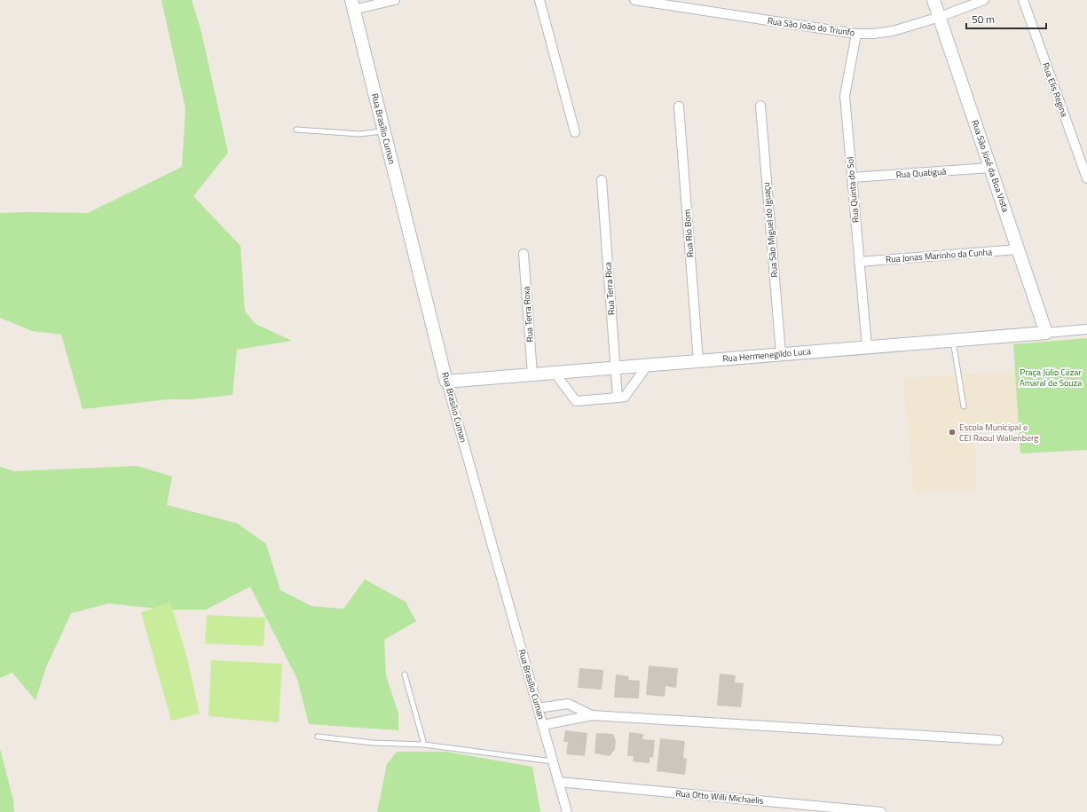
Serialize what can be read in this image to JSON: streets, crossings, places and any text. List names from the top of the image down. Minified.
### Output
{"streets":{"street":["Rua São João do Triunfo","Rua Elis Regina","Rua Brasílio Cuman","Rua São José da Boa Vista","Rua Quatiguá","Rua Quinta do Sol","Rua São Miguel do Iguaçu","Rua Rio Bom","Rua Jonas Marinho da Cunha","Rua Terra Rica","Rua Terra Roxa","Rua Hermenegildo Luca","Rua Otto Willi Michaelis"]},"crossings":[["Rua São João do Triunfo","Rua São José da Boa Vista"],["Rua São João do Triunfo","Rua Quinta do Sol"],["Rua Brasílio Cuman","Rua Hermenegildo Luca"],["Rua Brasílio Cuman","Rua Otto Willi Michaelis"],["Rua São José da Boa Vista","Rua Quatiguá"],["Rua São José da Boa Vista","Rua Jonas Marinho da Cunha"],["Rua São José da Boa Vista","Rua Hermenegildo Luca"],["Rua Quatiguá","Rua Quinta do Sol"],["Rua Quinta do Sol","Rua Jonas Marinho da Cunha"],["Rua Quinta do Sol","Rua Hermenegildo Luca"],["Rua São Miguel do Iguaçu","Rua Hermenegildo Luca"],["Rua Rio Bom","Rua Hermenegildo Luca"],["Rua Terra Rica","Rua Hermenegildo Luca"],["Rua Terra Roxa","Rua Hermenegildo Luca"]],"parks":["Praça Júlio Cézar Amaral de Souza"],"places":["Escola Municipal e CEI Raoul Wallenberg"],"scale_bar":"50 m"}
